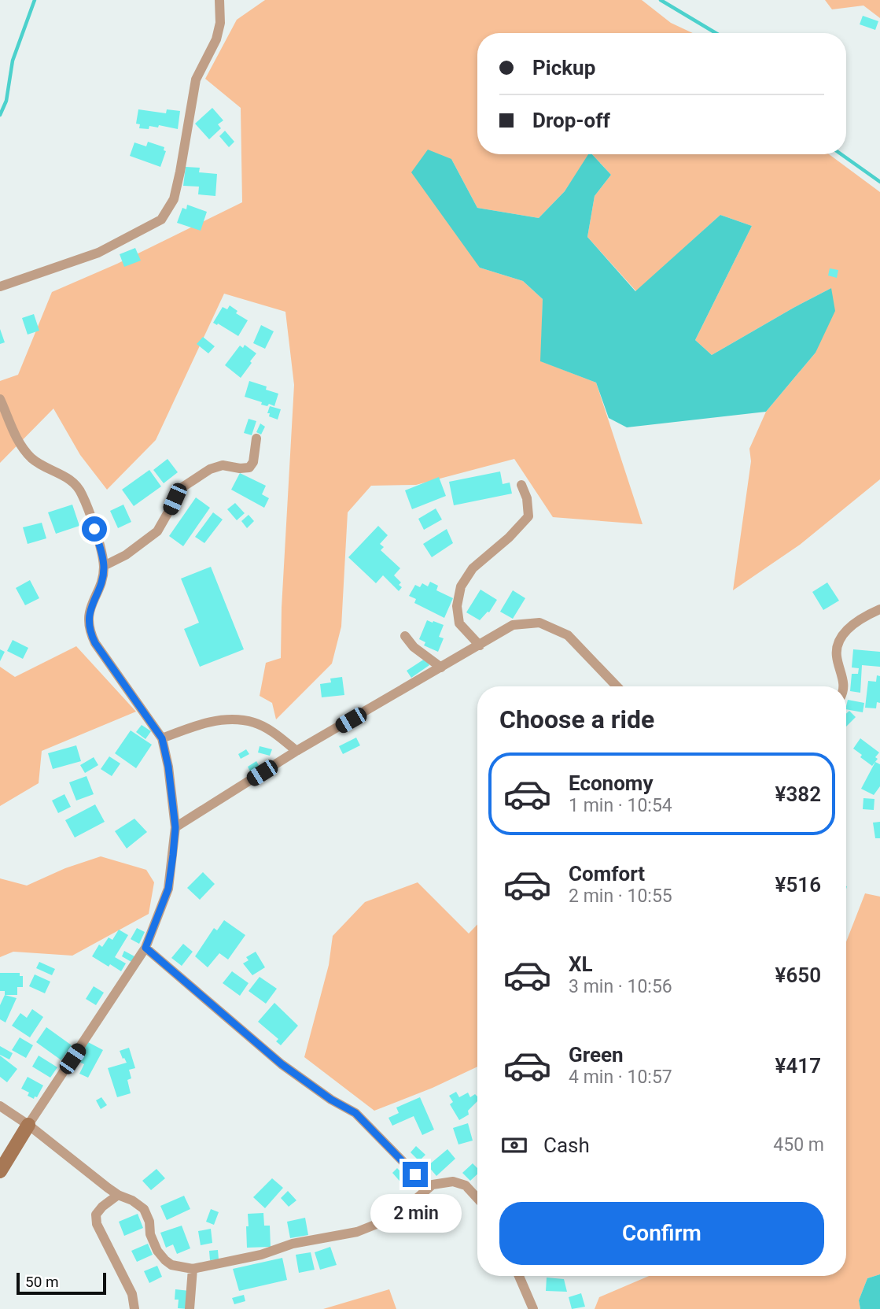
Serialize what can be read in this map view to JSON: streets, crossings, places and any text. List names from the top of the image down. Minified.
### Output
{"scale_bar":"50 m","page":{"banner":["Pickup","Drop-off"],"heading":"Choose a ride","list":[{"name":"Economy","note":"1 min · 10:54","value":"¥382"},{"name":"Comfort","note":"2 min · 10:55","value":"¥516"},{"name":"XL","note":"3 min · 10:56","value":"¥650"},{"name":"Green","note":"4 min · 10:57","value":"¥417"}],"pay":["Cash","450 m"],"buttons":"Confirm","bubble":"2 min","scale":"50 m"}}
